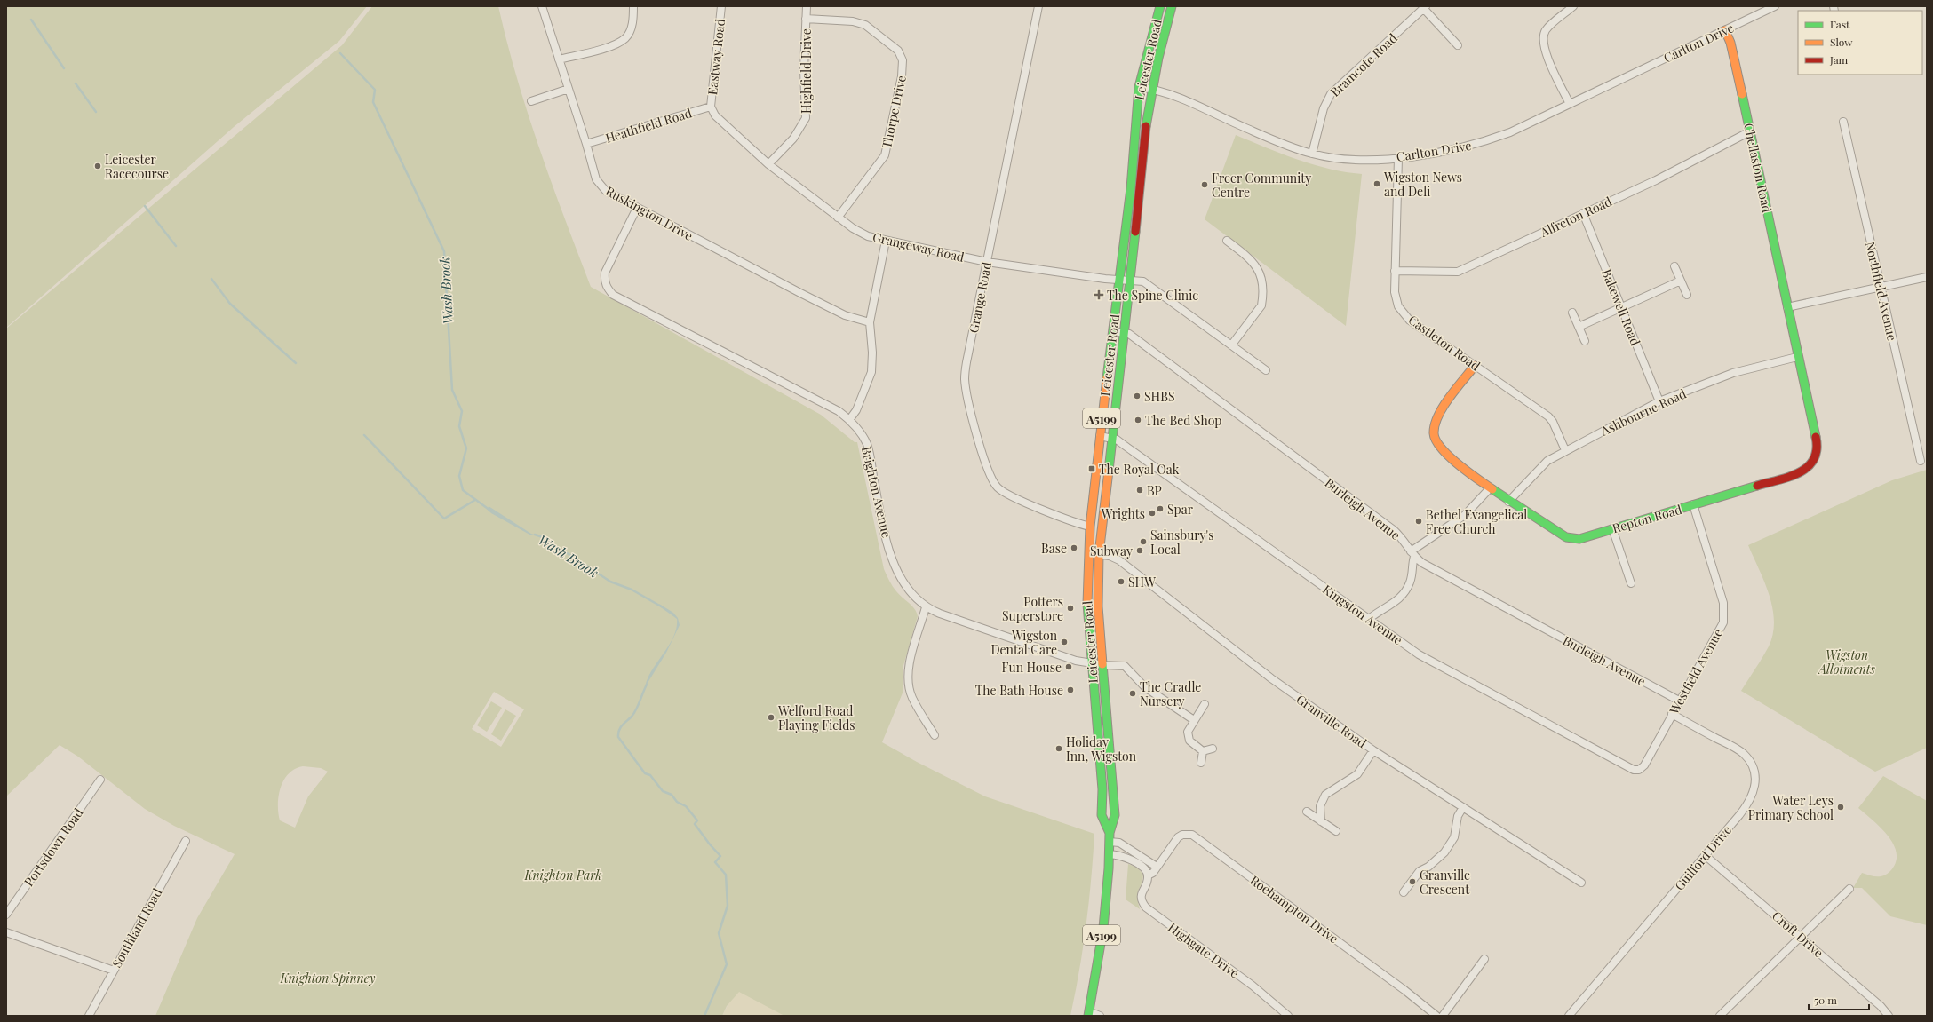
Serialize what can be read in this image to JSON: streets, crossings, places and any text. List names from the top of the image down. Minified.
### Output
{"streets":{"main road":["Leicester Road","Chellaston Road","A5199","Repton Road"],"street":["Carlton Drive","Eastway Road","Bramcote Road","Highfield Drive","Thorpe Drive","Heathfield Road","Ruskington Drive","Alfreton Road","Grangeway Road","Northfield Avenue","Grange Road","Bakewell Road","Castleton Road","Ashbourne Road","Brighton Avenue","Burleigh Avenue","Kingston Avenue","Westfield Avenue","Granville Road","Portsdown Road","Guilford Drive","Roehampton Drive","Southland Road","Croft Drive","Highgate Drive"]},"crossings":[["Carlton Drive","Leicester Road"],["Carlton Drive","Bramcote Road"],["Carlton Drive","Chellaston Road"],["Carlton Drive","Castleton Road"],["Eastway Road","Heathfield Road"],["Eastway Road","Grangeway Road"],["Leicester Road","Grangeway Road"],["Leicester Road","Grange Road"],["Leicester Road","A5199"],["Leicester Road","Brighton Avenue"],["Leicester Road","Burleigh Avenue"],["Leicester Road","Kingston Avenue"],["Leicester Road","Granville Road"],["Highfield Drive","Thorpe Drive"],["Highfield Drive","Grangeway Road"],["Thorpe Drive","Grangeway Road"],["Heathfield Road","Ruskington Drive"],["Heathfield Road","Grangeway Road"],["Chellaston Road","Alfreton Road"],["Chellaston Road","Repton Road"],["Ruskington Drive","Brighton Avenue"],["Alfreton Road","Bakewell Road"],["Alfreton Road","Castleton Road"],["Grangeway Road","Grange Road"],["Bakewell Road","Ashbourne Road"],["Castleton Road","Ashbourne Road"],["Castleton Road","Repton Road"],["Ashbourne Road","Repton Road"],["Burleigh Avenue","Westfield Avenue"],["Repton Road","Westfield Avenue"],["Kingston Avenue","Westfield Avenue"],["Westfield Avenue","Guilford Drive"],["Guilford Drive","Croft Drive"],["Roehampton Drive","Highgate Drive"]],"water":["Wash Brook"],"parks":["Wigston Allotments","Knighton Park","Knighton Spinney"],"places":{"other":["Leicester Racecourse","Wigston News and Deli","Freer Community Centre","SHBS","The Bed Shop","BP","Spar","Wrights","Bethel Evangelical Free Church","Sainsbury's Local","Base","Subway","SHW","Potters Superstore","Wigston Dental Care","Fun House","The Bath House","The Cradle Nursery","Welford Road Playing Fields","Holiday Inn, Wigston","Water Leys Primary School","Granville Crescent"],"health":["The Spine Clinic"],"transit":["The Royal Oak"]},"legend":["Fast","Slow","Jam"],"scale_bar":"50 m"}
